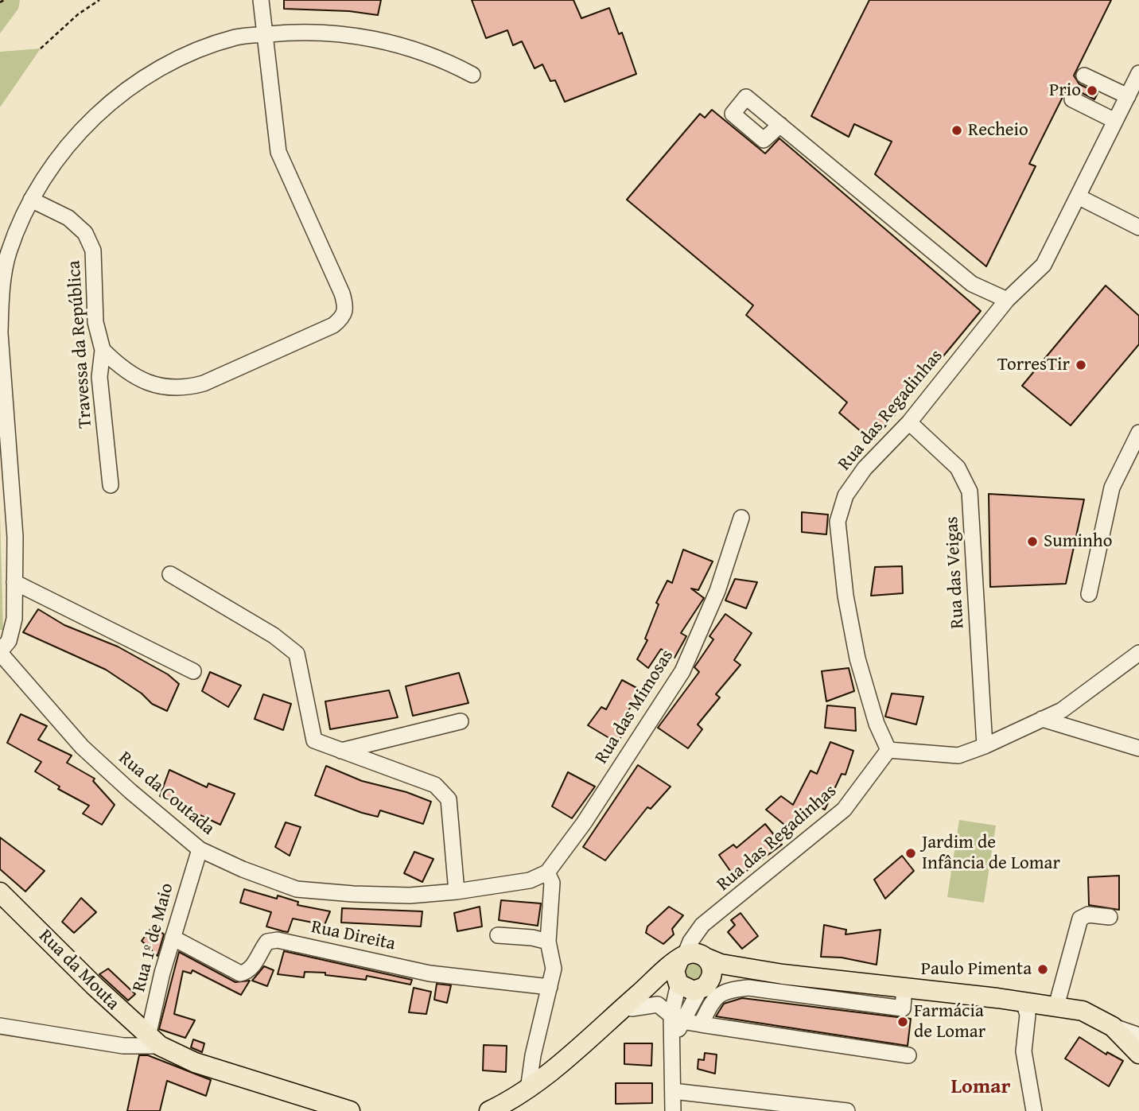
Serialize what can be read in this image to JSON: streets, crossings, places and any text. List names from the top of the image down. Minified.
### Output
{"streets":{"main road":["Rua da Mouta"],"street":["Travessa da República","Rua das Regadinhas","Rua das Veigas","Rua das Mimosas","Rua da Coutada","Rua Direita","Rua 1º de Maio"]},"crossings":[["Rua das Regadinhas","Rua das Veigas"],["Rua das Mimosas","Rua da Coutada"],["Rua da Coutada","Rua 1º de Maio"],["Rua Direita","Rua 1º de Maio"],["Rua 1º de Maio","Rua da Mouta"]],"districts":["Lomar"],"places":["Prio","Recheio","TorresTir","Suminho","Jardim de Infância de Lomar","Paulo Pimenta","Farmácia de Lomar"]}
